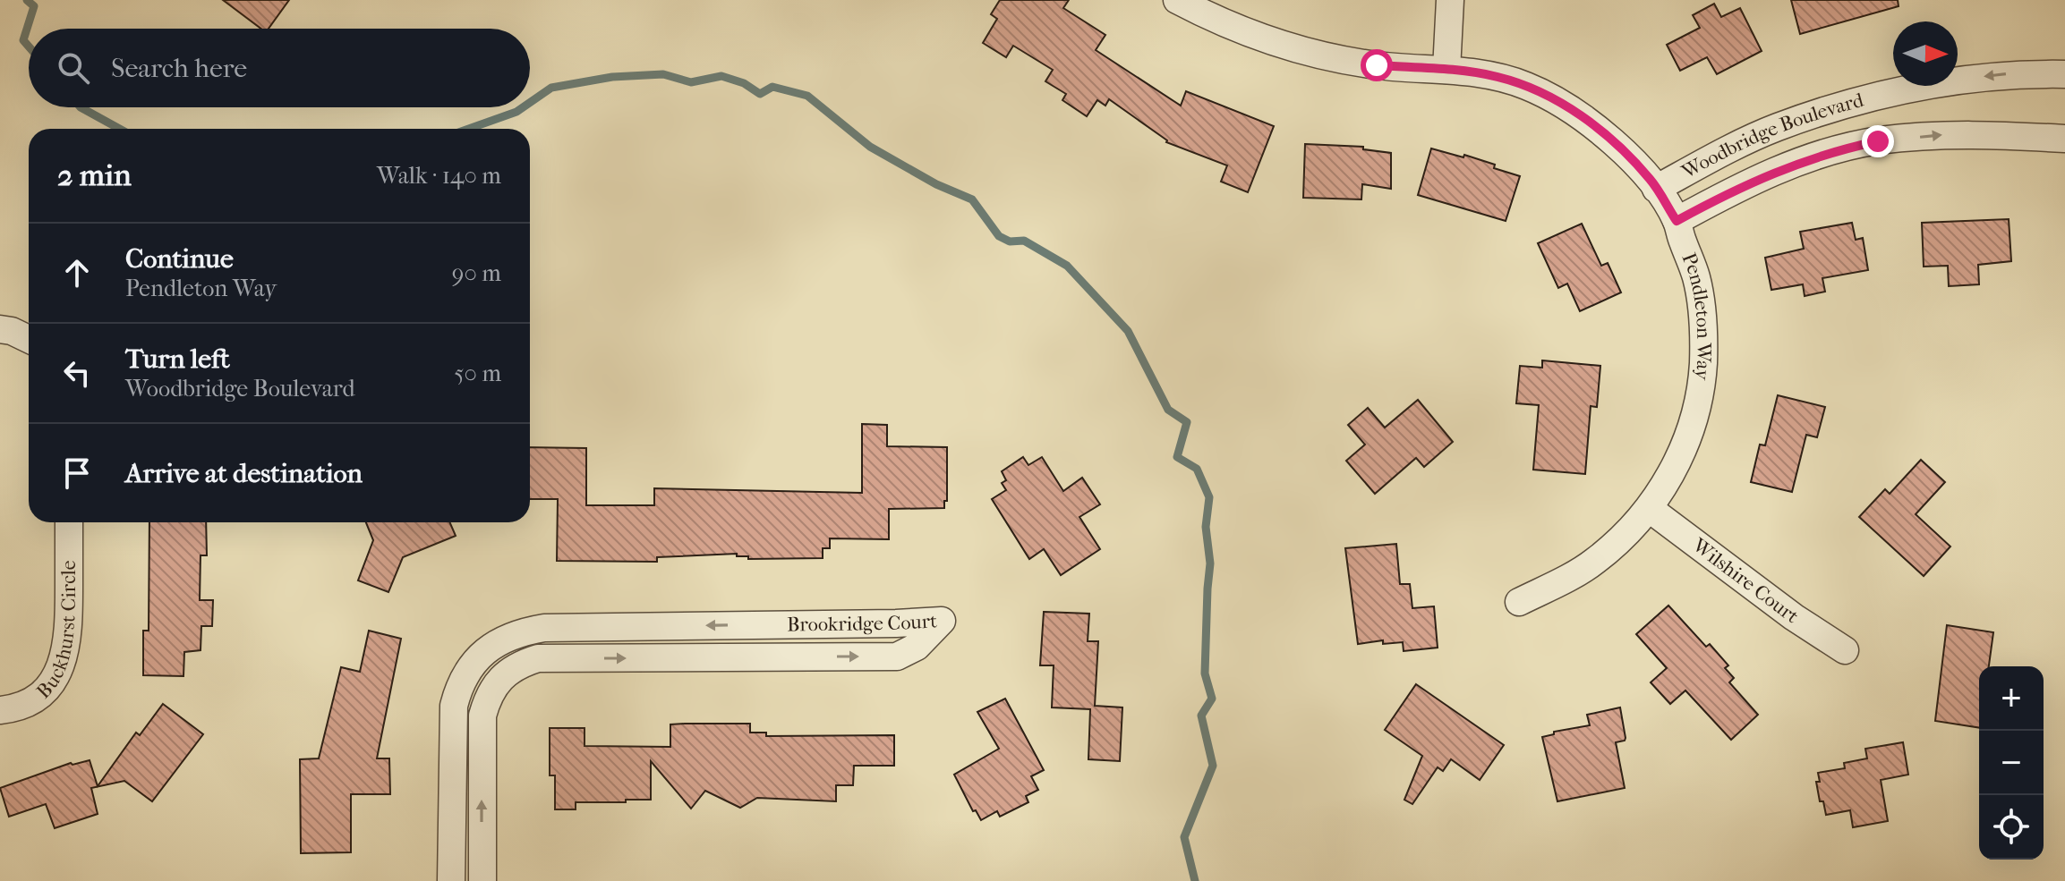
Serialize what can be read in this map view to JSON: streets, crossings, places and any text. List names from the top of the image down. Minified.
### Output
{"streets":{"street":["Woodbridge Boulevard","Pendleton Way","Wilshire Court","Buckhurst Circle","Brookridge Court"]},"crossings":[["Woodbridge Boulevard","Pendleton Way"],["Pendleton Way","Wilshire Court"]],"north":"right","page":{"search":"Search here","heading":["2 min","Walk · 140 m"],"list":[["Continue","Pendleton Way","90 m"],["Turn left","Woodbridge Boulevard","50 m"],"Arrive at destination"],"map_buttons":["+","−"]}}
